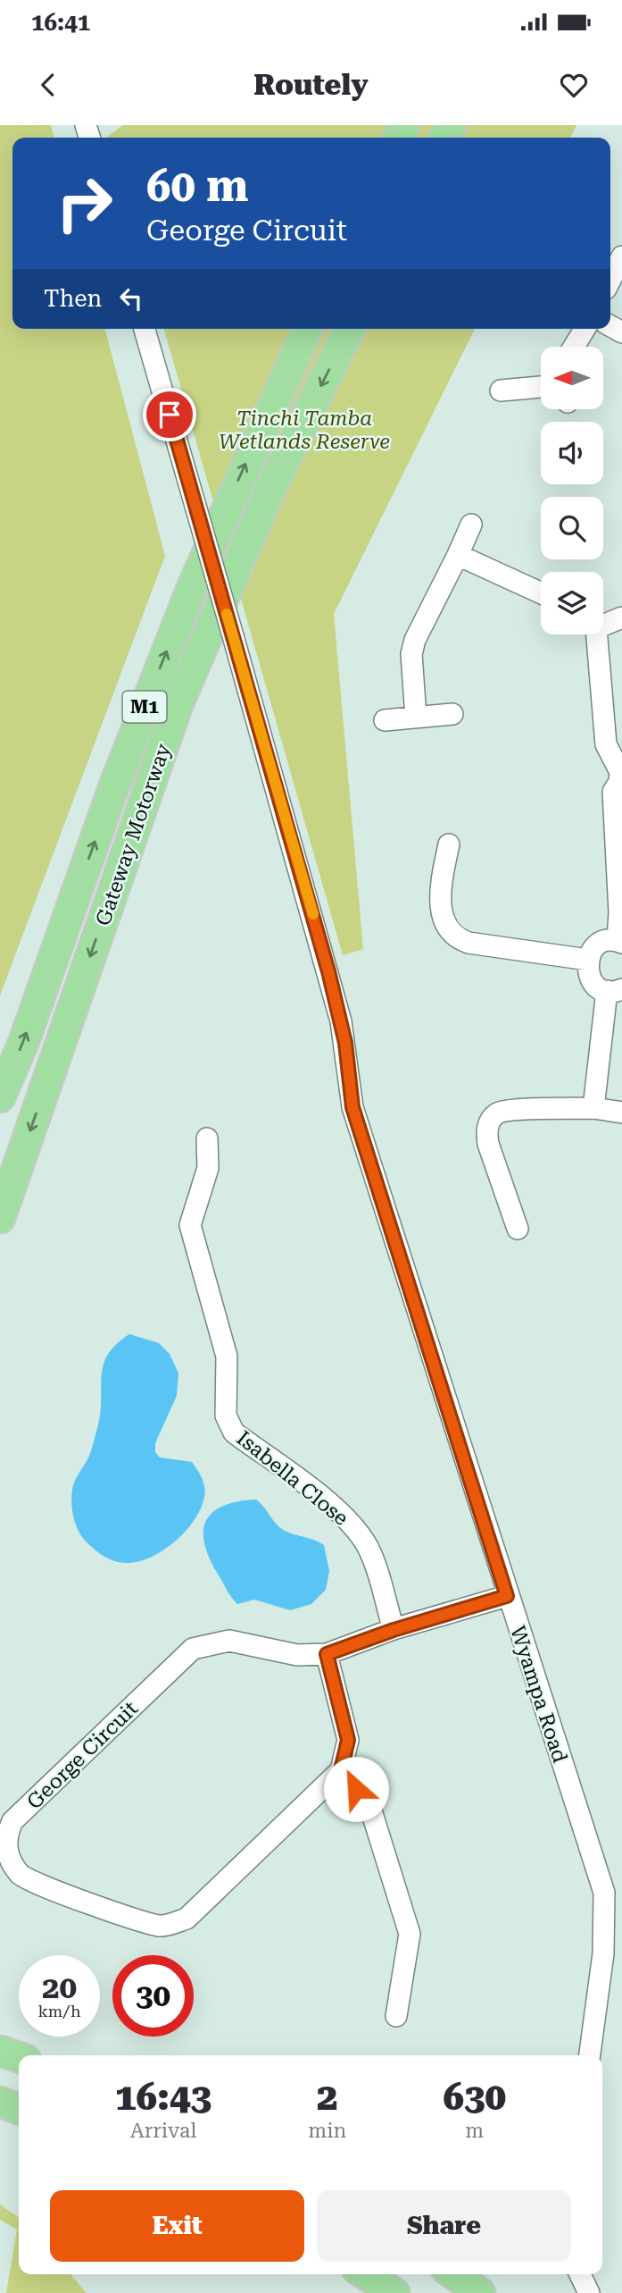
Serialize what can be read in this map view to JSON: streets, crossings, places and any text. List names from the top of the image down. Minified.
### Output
{"streets":{"highway":["M1","Gateway Motorway"],"street":["Isabella Close","Wyampa Road","George Circuit"]},"crossings":[["Isabella Close","George Circuit"],["Wyampa Road","George Circuit"]],"parks":["Tinchi Tamba Wetlands Reserve"],"north":"left","page":{"status":"16:41","header":"Routely","turn":["60 m","George Circuit"],"then":"Then","speed":"20 km/h","limit":"30","eta":["16:43","Arrival","2","min","630","m"],"buttons":["Exit","Share"]}}
